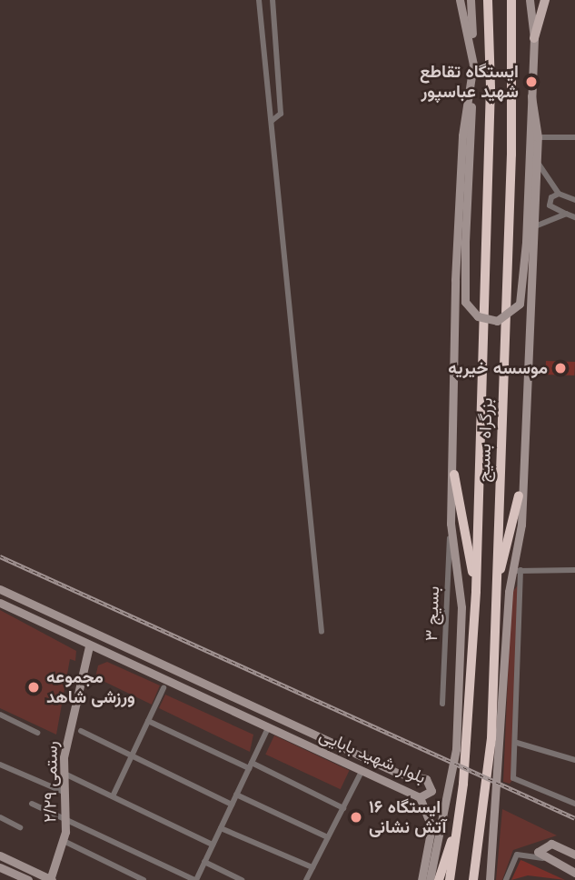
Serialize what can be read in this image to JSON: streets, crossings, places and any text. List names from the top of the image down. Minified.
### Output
{"streets":{"highway":["بزرگراه بسیج"],"main road":["بلوار شهید بابایی","رستمی ۲/۲۹"],"street":["بسیج ۳"]},"crossings":[["بلوار شهید بابایی","رستمی ۲/۲۹"]],"places":["ایستگاه تقاطع شهید عباسپور","موسسه خیریه","مجموعه ورزشی شاهد","ایستگاه ۱۶ آتش نشانی"]}
